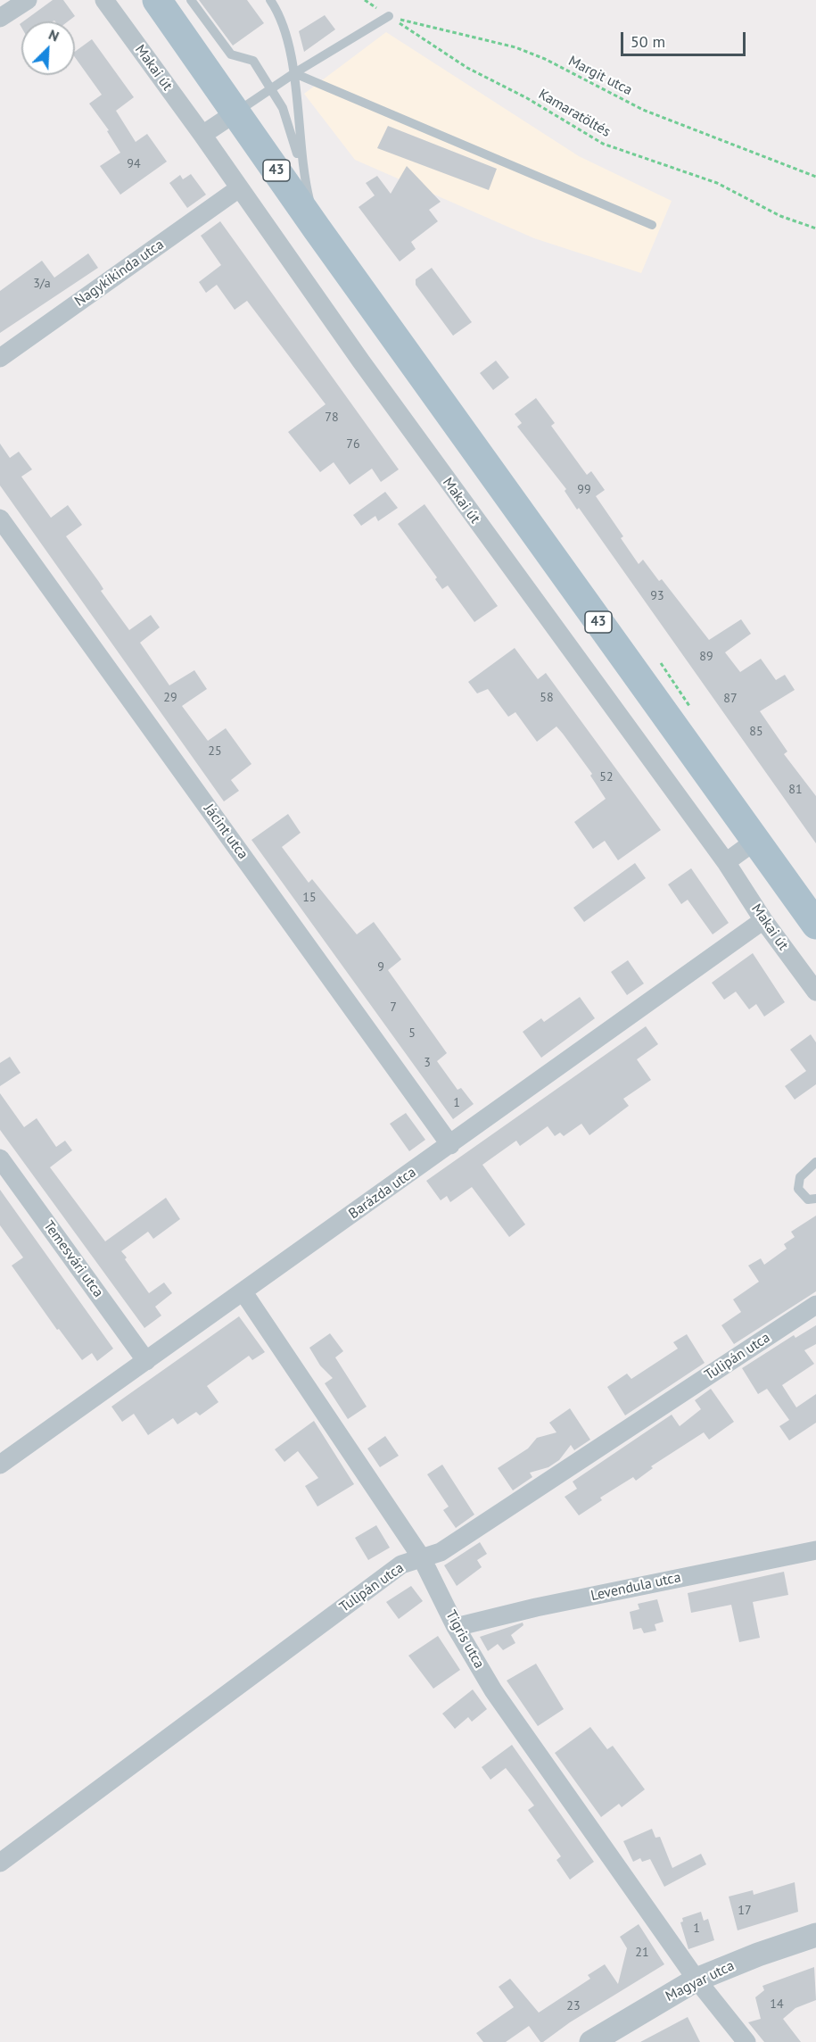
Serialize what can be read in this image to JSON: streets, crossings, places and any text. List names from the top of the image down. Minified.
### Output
{"streets":{"main road":["43"],"street":["Makai út","Nagykikinda utca","Jácint utca","Barázda utca","Temesvári utca","Tulipán utca","Levendula utca","Tigris utca","Magyar utca"],"path":["Margit utca","Kamaratöltés"]},"crossings":[["Makai út","Nagykikinda utca"],["Makai út","Barázda utca"],["Margit utca","Kamaratöltés"],["Jácint utca","Barázda utca"],["Barázda utca","Temesvári utca"],["Barázda utca","Tigris utca"],["Tulipán utca","Tigris utca"],["Levendula utca","Tigris utca"],["Tigris utca","Magyar utca"]],"house_numbers":["94","3/a","78","76","99","93","89","29","58","87","85","25","52","81","15","9","7","5","3","1","17","1","21","14","23"],"scale_bar":"50 m","north":"top right"}
